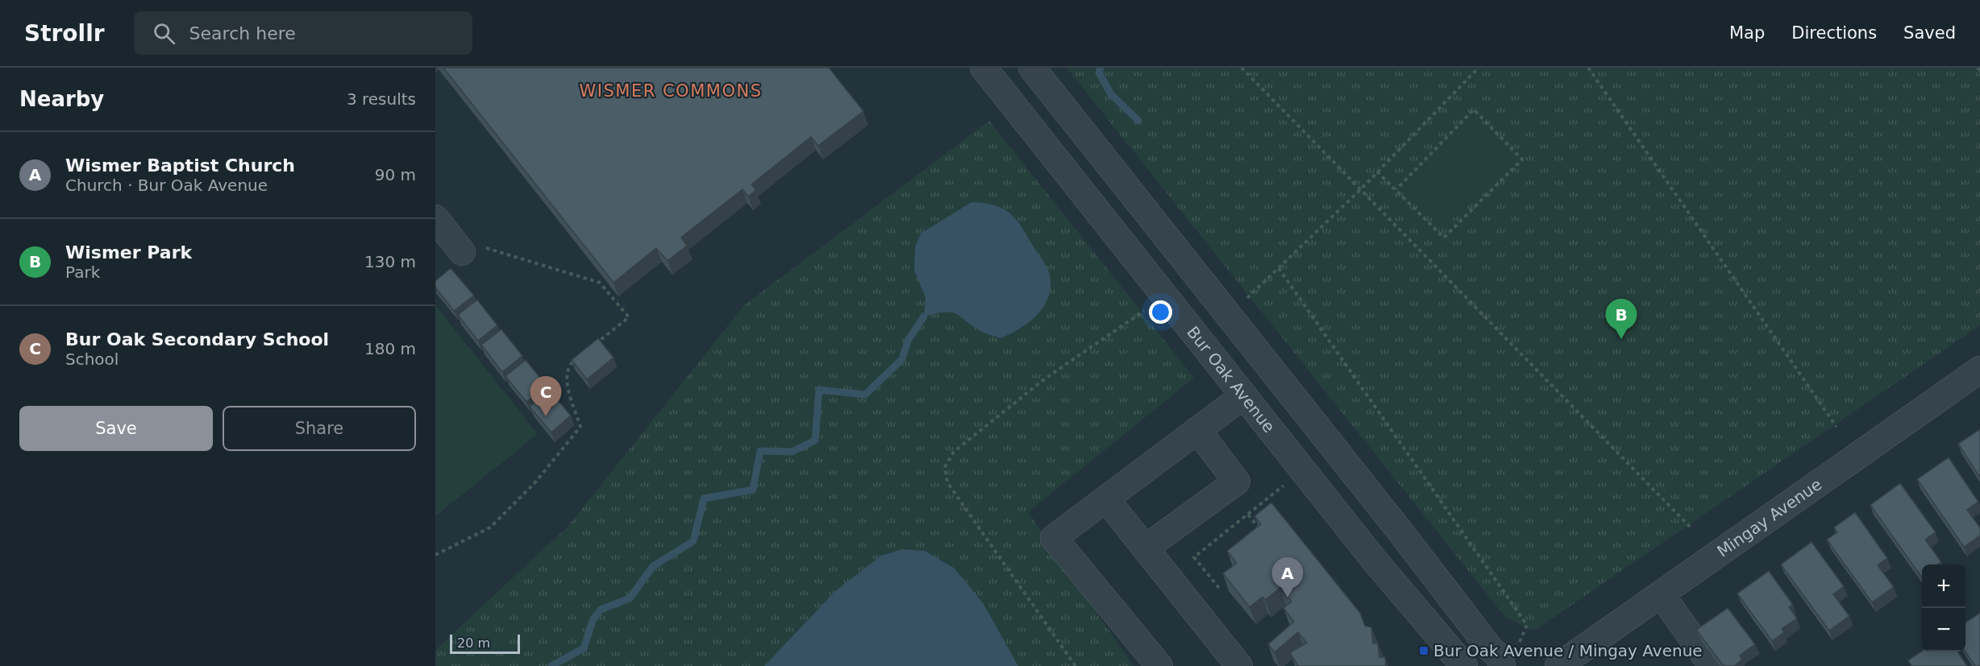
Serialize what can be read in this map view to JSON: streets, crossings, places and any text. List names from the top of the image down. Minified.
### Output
{"streets":{"street":["Bur Oak Avenue","Mingay Avenue"]},"districts":["WISMER COMMONS"],"places":{"transit":["Bur Oak Avenue / Mingay Avenue"]},"scale_bar":"20 m","page":{"header":"Strollr","search":"Search here","nav":["Map","Directions","Saved"],"heading":["Nearby","3 results"],"list":[{"mark":"A","name":"Wismer Baptist Church","note":"Church · Bur Oak Avenue","value":"90 m"},{"mark":"B","name":"Wismer Park","note":"Park","value":"130 m"},{"mark":"C","name":"Bur Oak Secondary School","note":"School","value":"180 m"}],"pins":["B","C","A"],"buttons":["Save","Share"],"map_buttons":["+","−"],"scale":"20 m"}}
